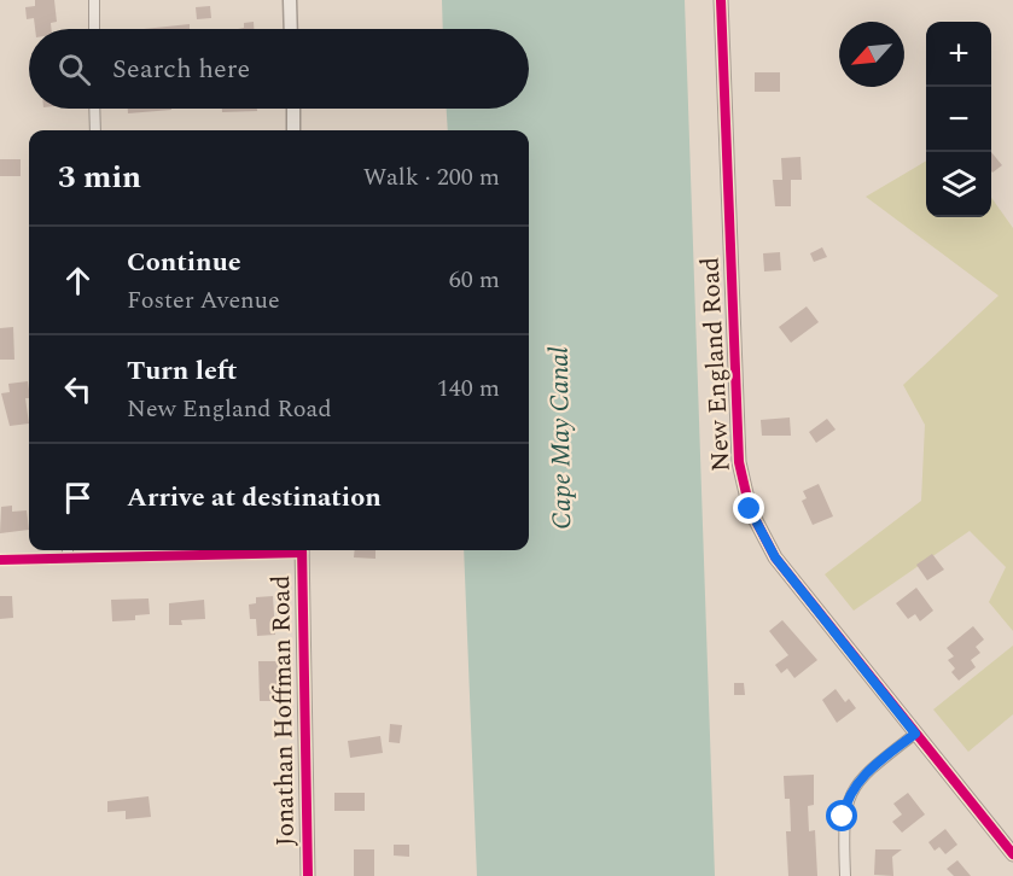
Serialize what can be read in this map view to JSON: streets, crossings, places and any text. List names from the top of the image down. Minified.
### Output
{"streets":{"street":["New England Road","Jonathan Hoffman Road"]},"water":["Cape May Canal"],"north":"bottom left","page":{"map_buttons":["+","−"],"search":"Search here","heading":["3 min","Walk · 200 m"],"list":[["Continue","Foster Avenue","60 m"],["Turn left","New England Road","140 m"],"Arrive at destination"]}}
